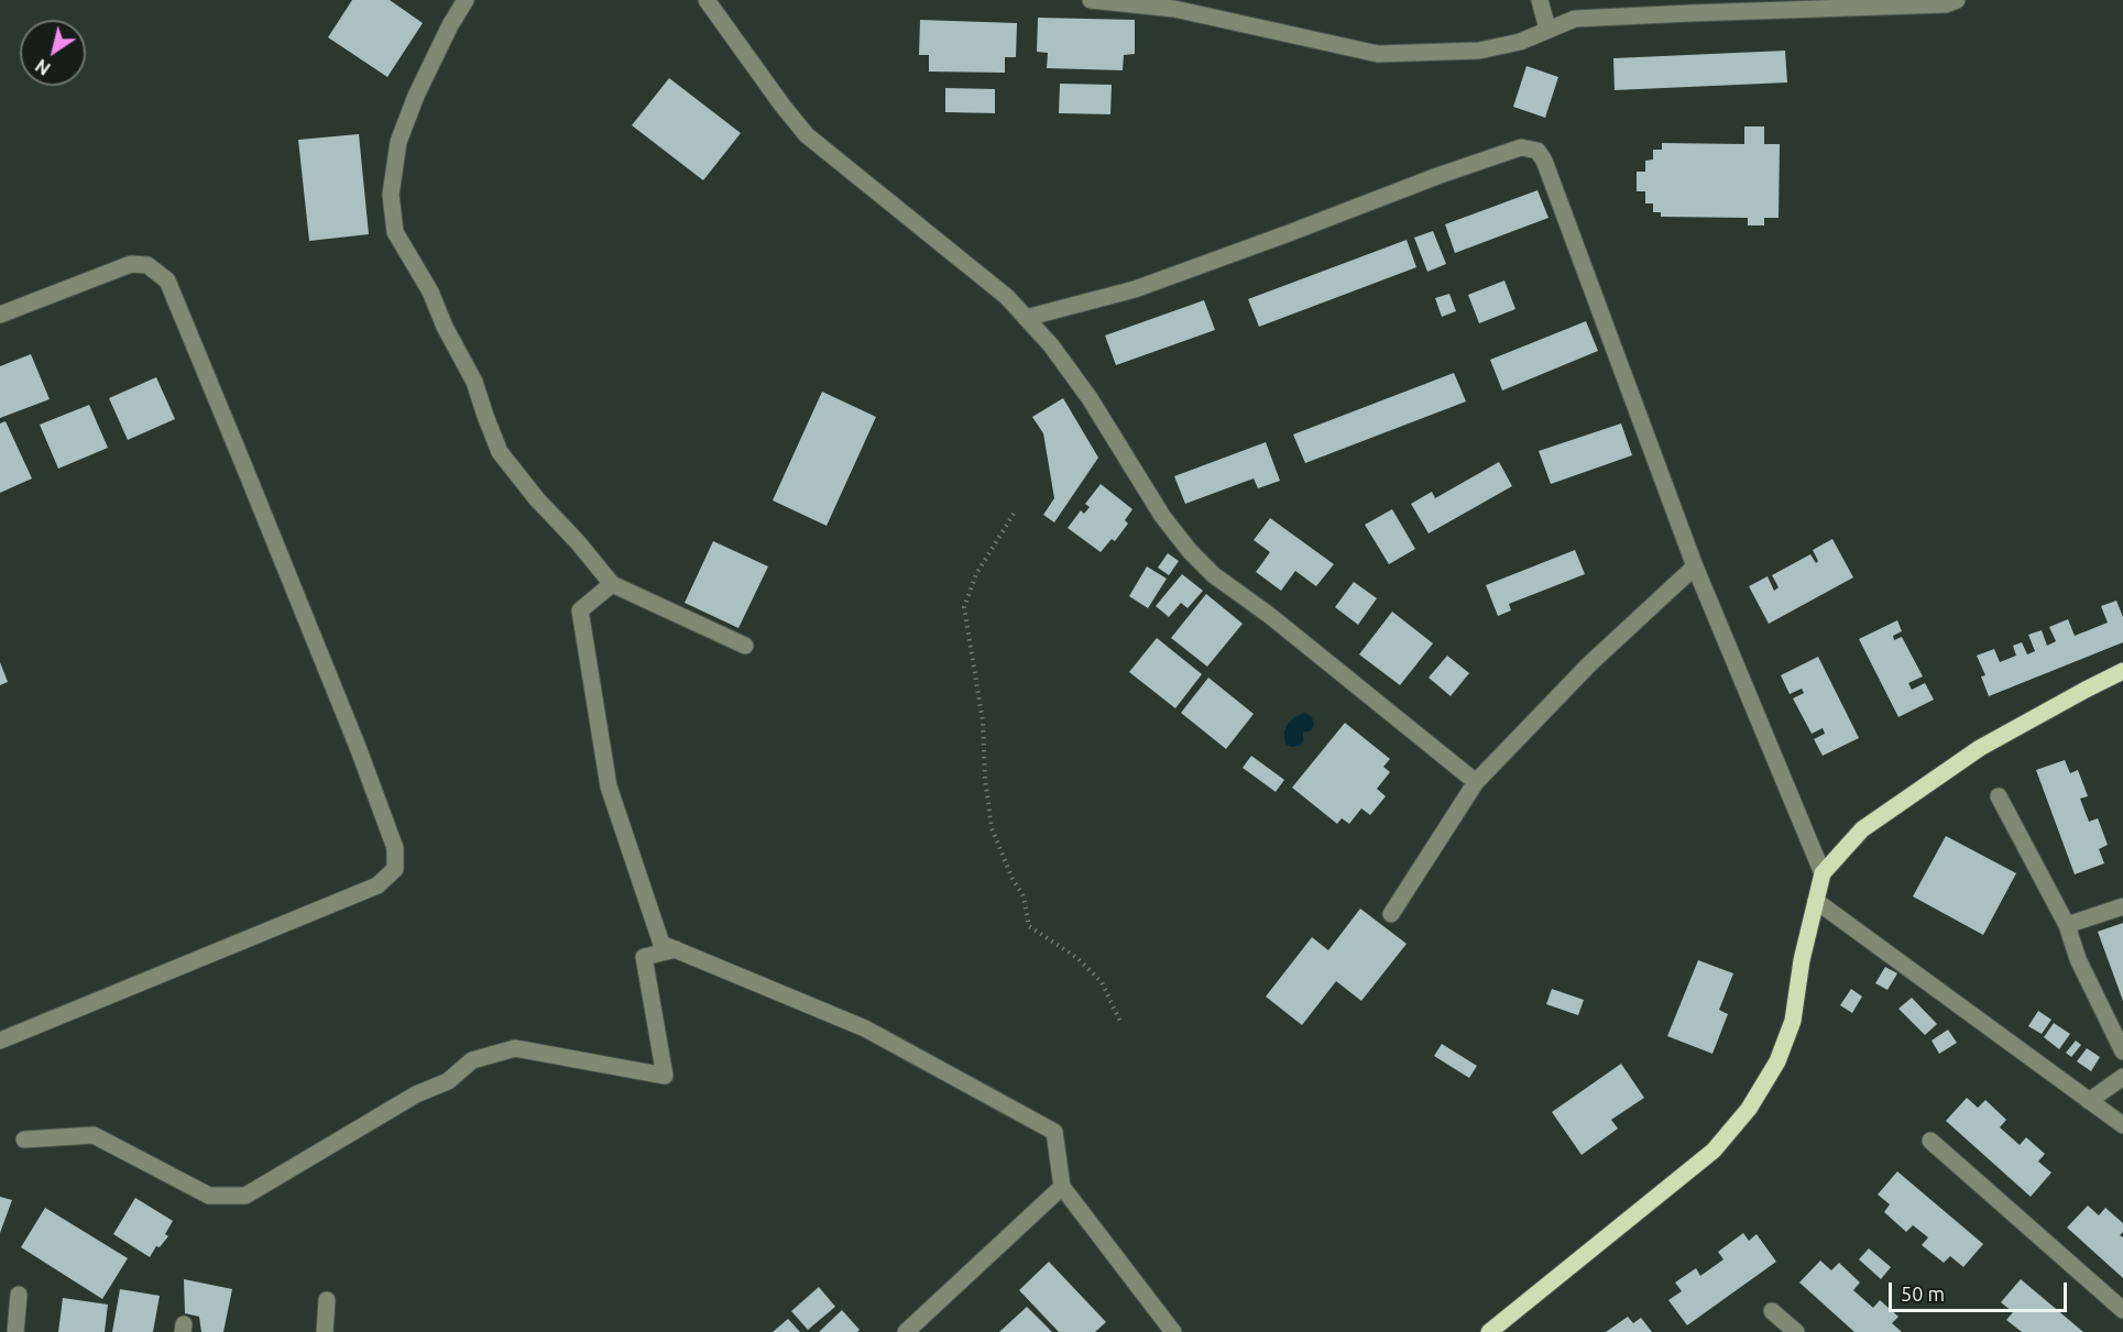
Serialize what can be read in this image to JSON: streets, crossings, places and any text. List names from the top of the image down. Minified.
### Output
{"scale_bar":"50 m","north":"bottom left"}
